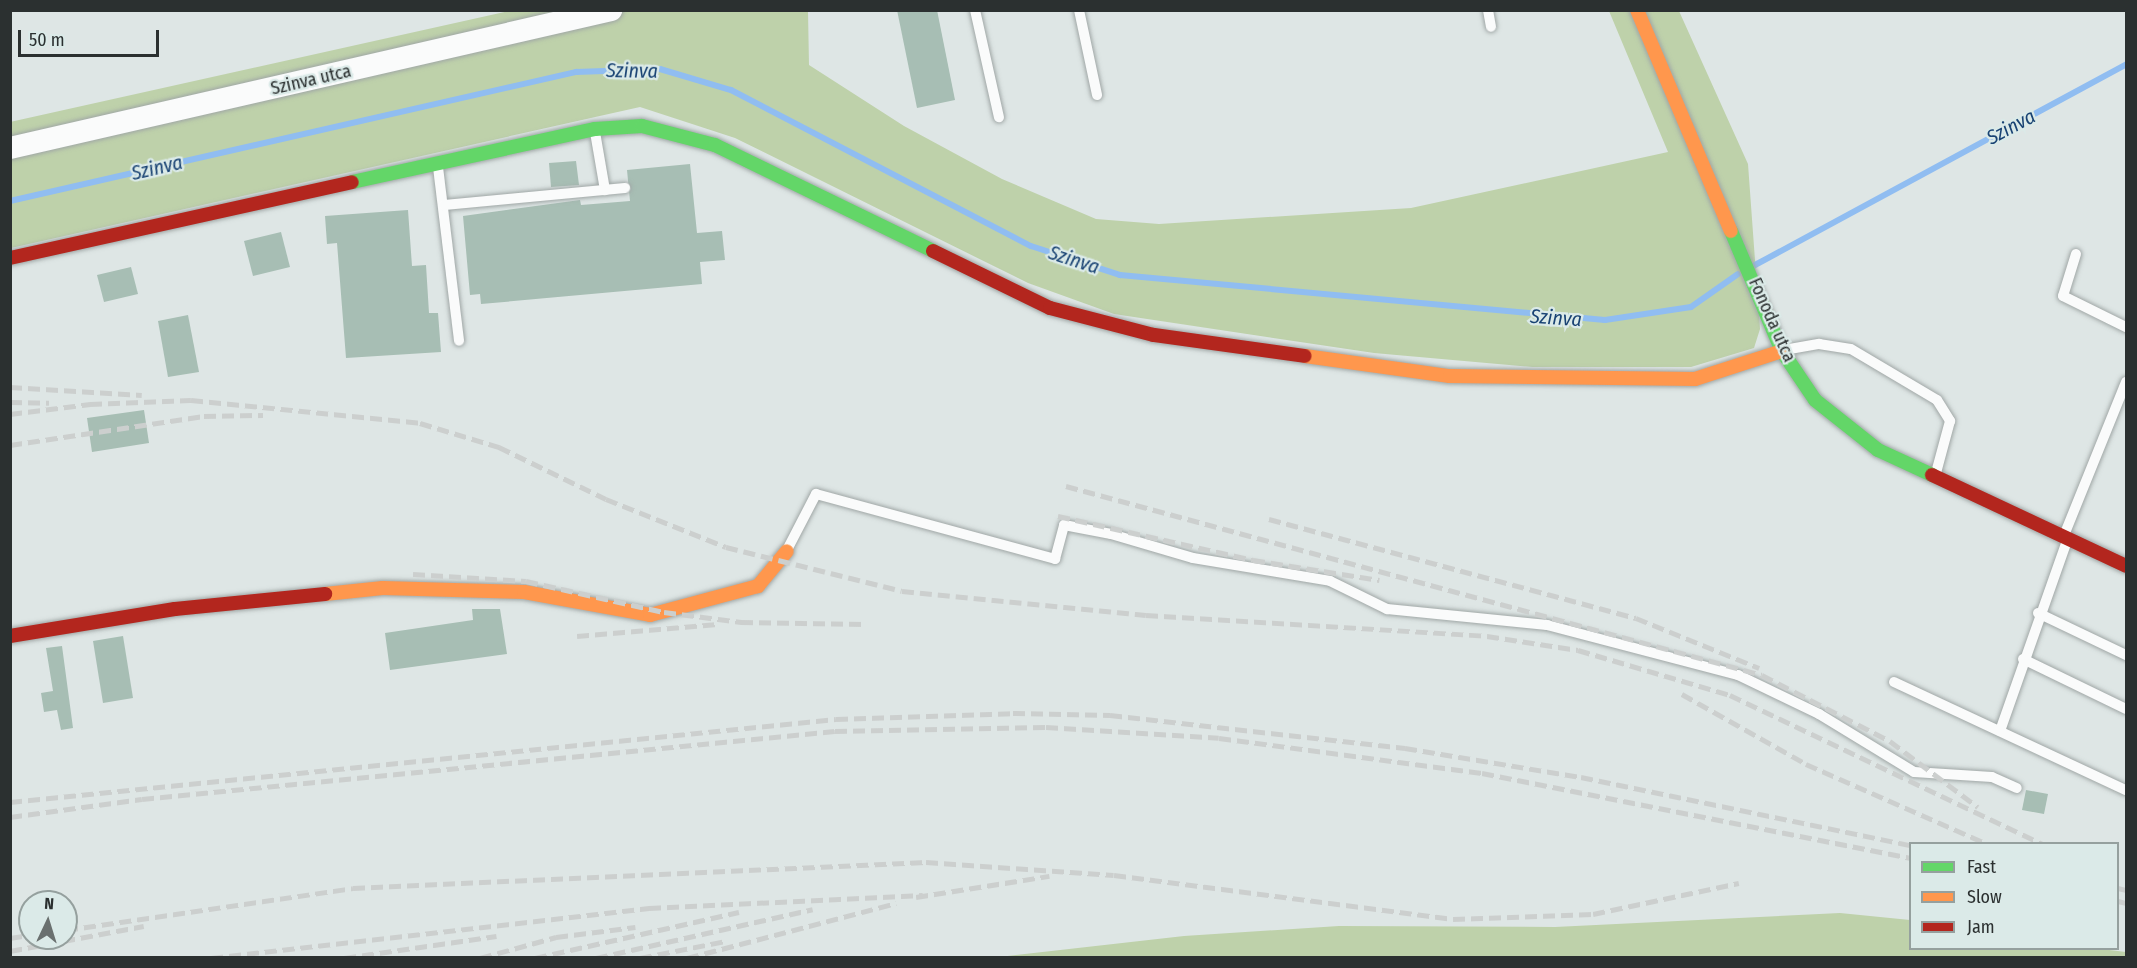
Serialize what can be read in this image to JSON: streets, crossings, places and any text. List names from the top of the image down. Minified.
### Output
{"streets":{"street":["Szinva utca","Fonoda utca"]},"water":["Szinva"],"legend":["Fast","Slow","Jam"],"scale_bar":"50 m","north":"top"}
